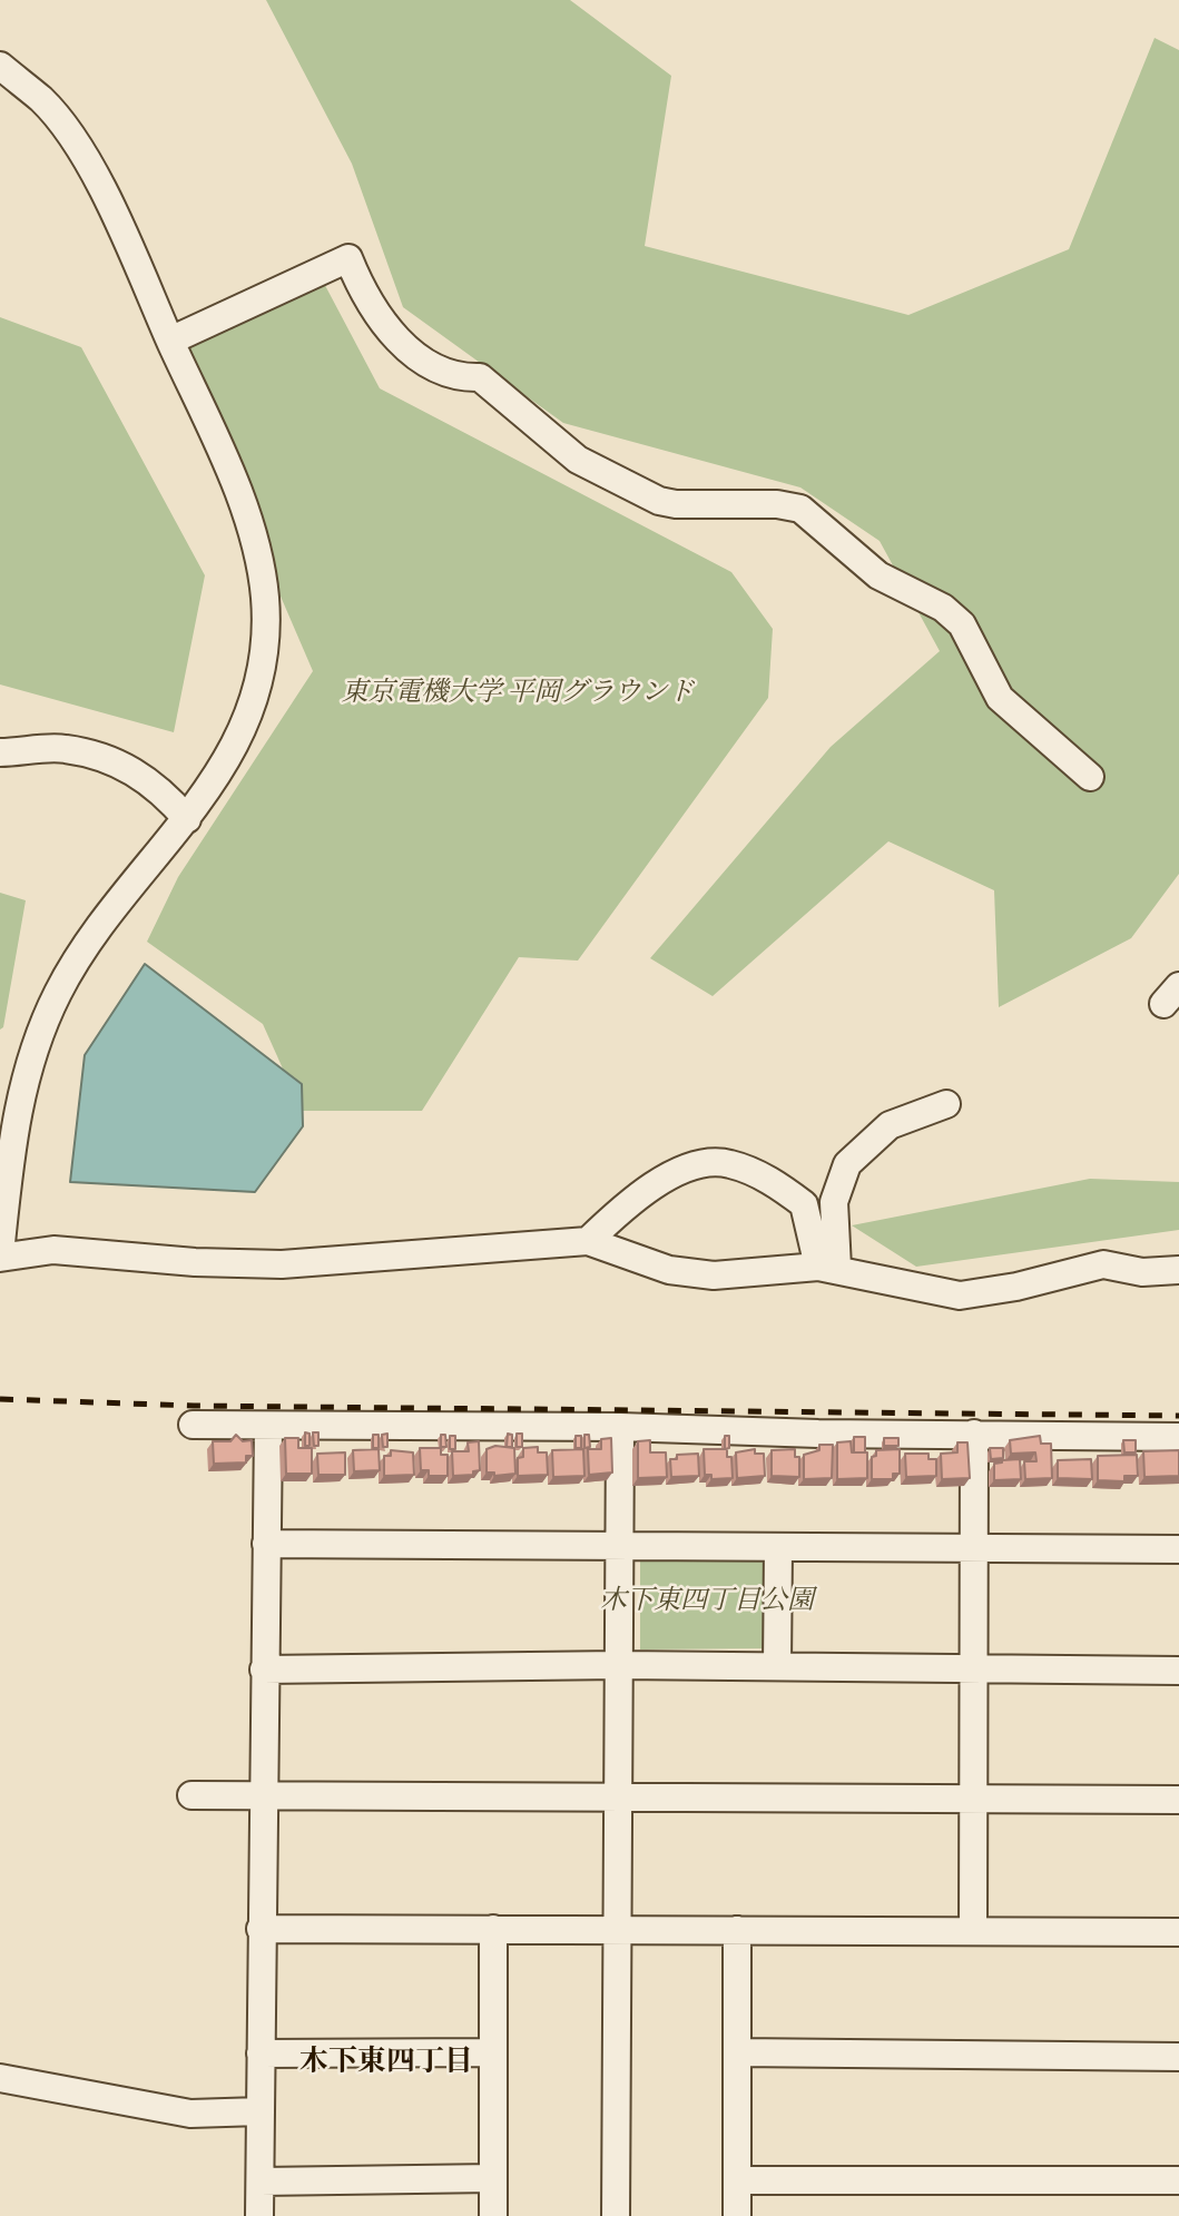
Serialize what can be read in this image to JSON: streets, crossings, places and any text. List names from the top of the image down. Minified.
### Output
{"districts":["木下東四丁目"],"parks":["東京電機大学 平岡グラウンド","木下東四丁目公園"]}
